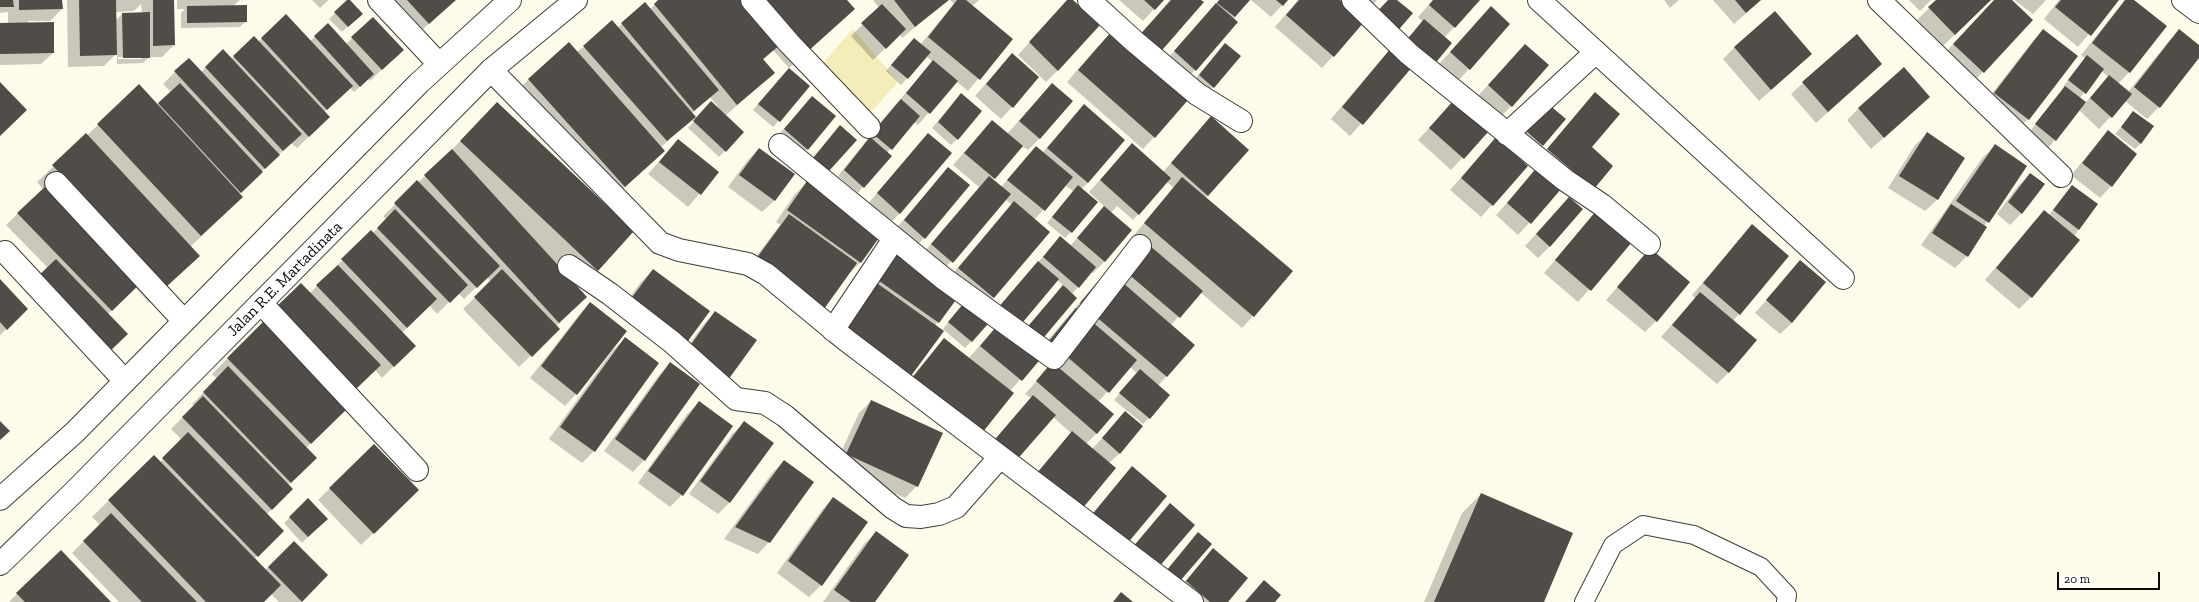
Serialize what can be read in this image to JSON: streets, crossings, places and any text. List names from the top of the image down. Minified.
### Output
{"streets":{"street":["Jalan R.E. Martadinata"]},"scale_bar":"20 m"}
